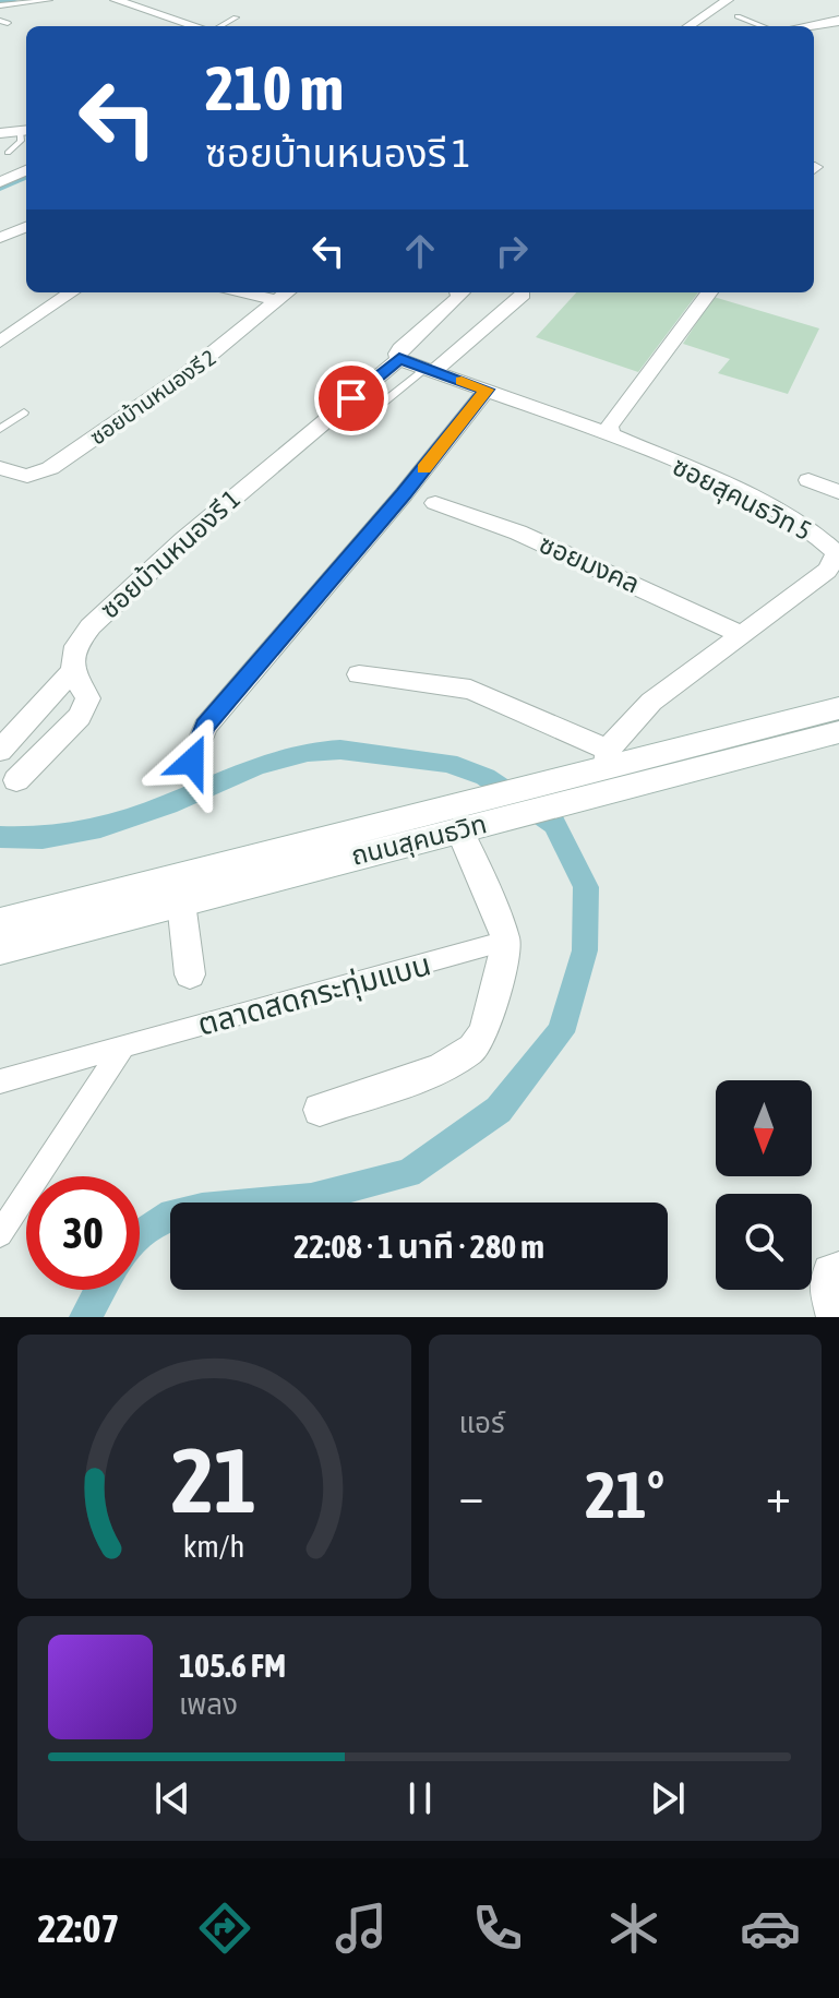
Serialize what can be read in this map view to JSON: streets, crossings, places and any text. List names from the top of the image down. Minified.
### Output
{"streets":{"main road":["ถนนสุคนธวิท"],"street":["ซอยบ้านหนองรี 2","ซอยสุคนธวิท 5","ซอยบ้านหนองรี 1","ซอยมงคล","ตลาดสดกระทุ่มแบน"]},"crossings":[["ซอยสุคนธวิท 5","ซอยมงคล"],["ซอยสุคนธวิท 5","ถนนสุคนธวิท"]],"north":"bottom","page":{"turn":["210 m","ซอยบ้านหนองรี 1"],"limit":"30","trip":"22:08 · 1 นาที · 280 m","tile":"แอร์","heat":["−","21°","+"],"song":["105.6 FM","เพลง"],"tabs":"22:07","gauge":["21","km/h"]}}
